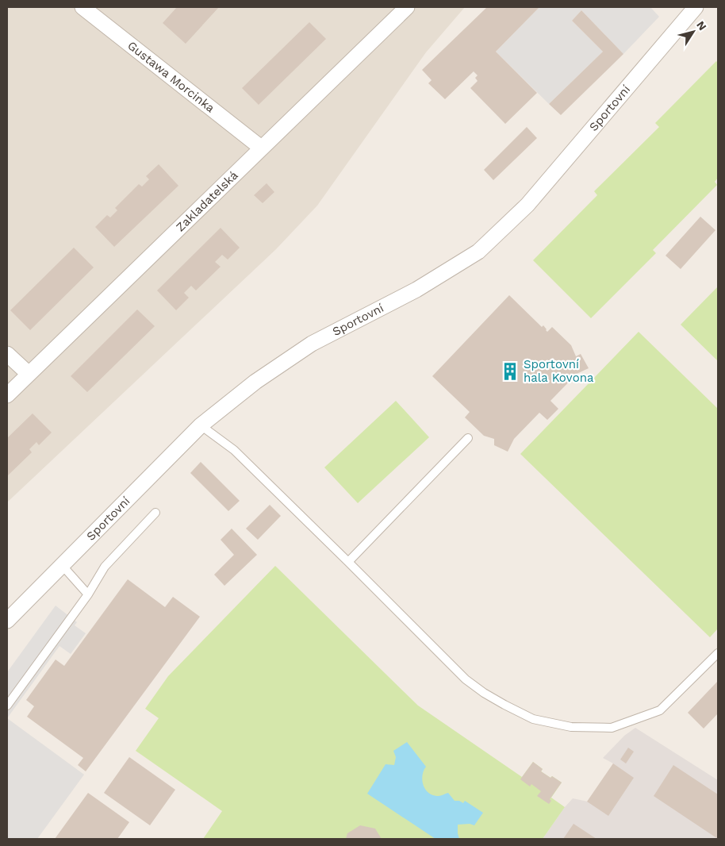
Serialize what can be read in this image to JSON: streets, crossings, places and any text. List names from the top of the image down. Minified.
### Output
{"streets":{"street":["Gustawa Morcinka","Sportovní","Zakladatelská"]},"crossings":[["Gustawa Morcinka","Zakladatelská"]],"places":{"building":["Sportovní hala Kovona"]},"north":"top right"}
